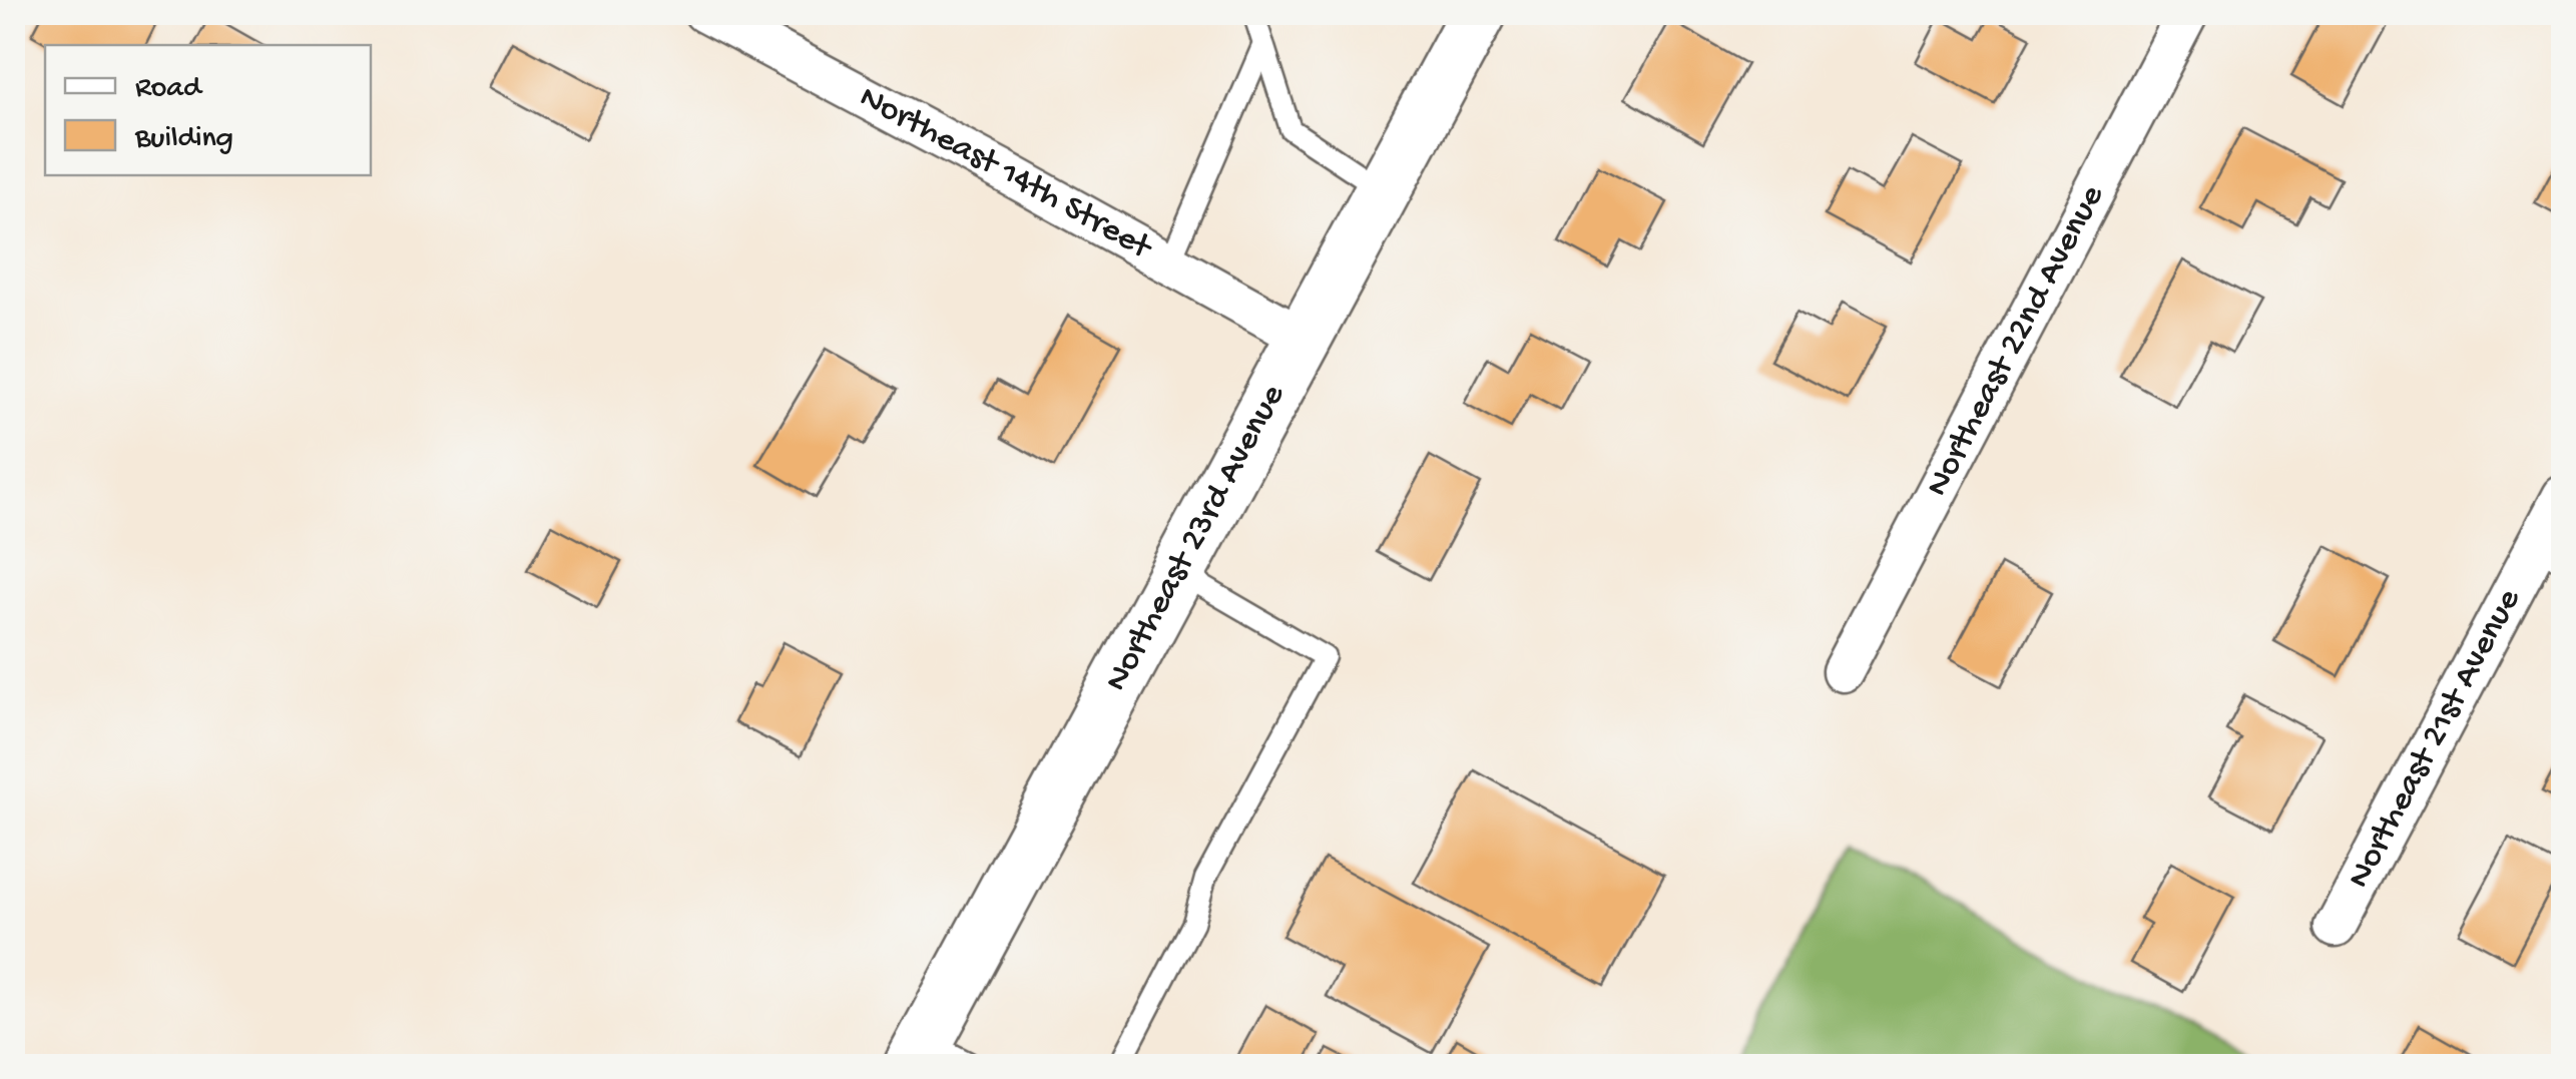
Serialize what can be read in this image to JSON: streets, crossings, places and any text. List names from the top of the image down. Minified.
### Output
{"streets":{"main road":["Northeast 23rd Avenue"],"street":["Northeast 14th Street","Northeast 22nd Avenue","Northeast 21st Avenue"]},"crossings":[["Northeast 14th Street","Northeast 23rd Avenue"]],"legend":["Road","Building"]}
